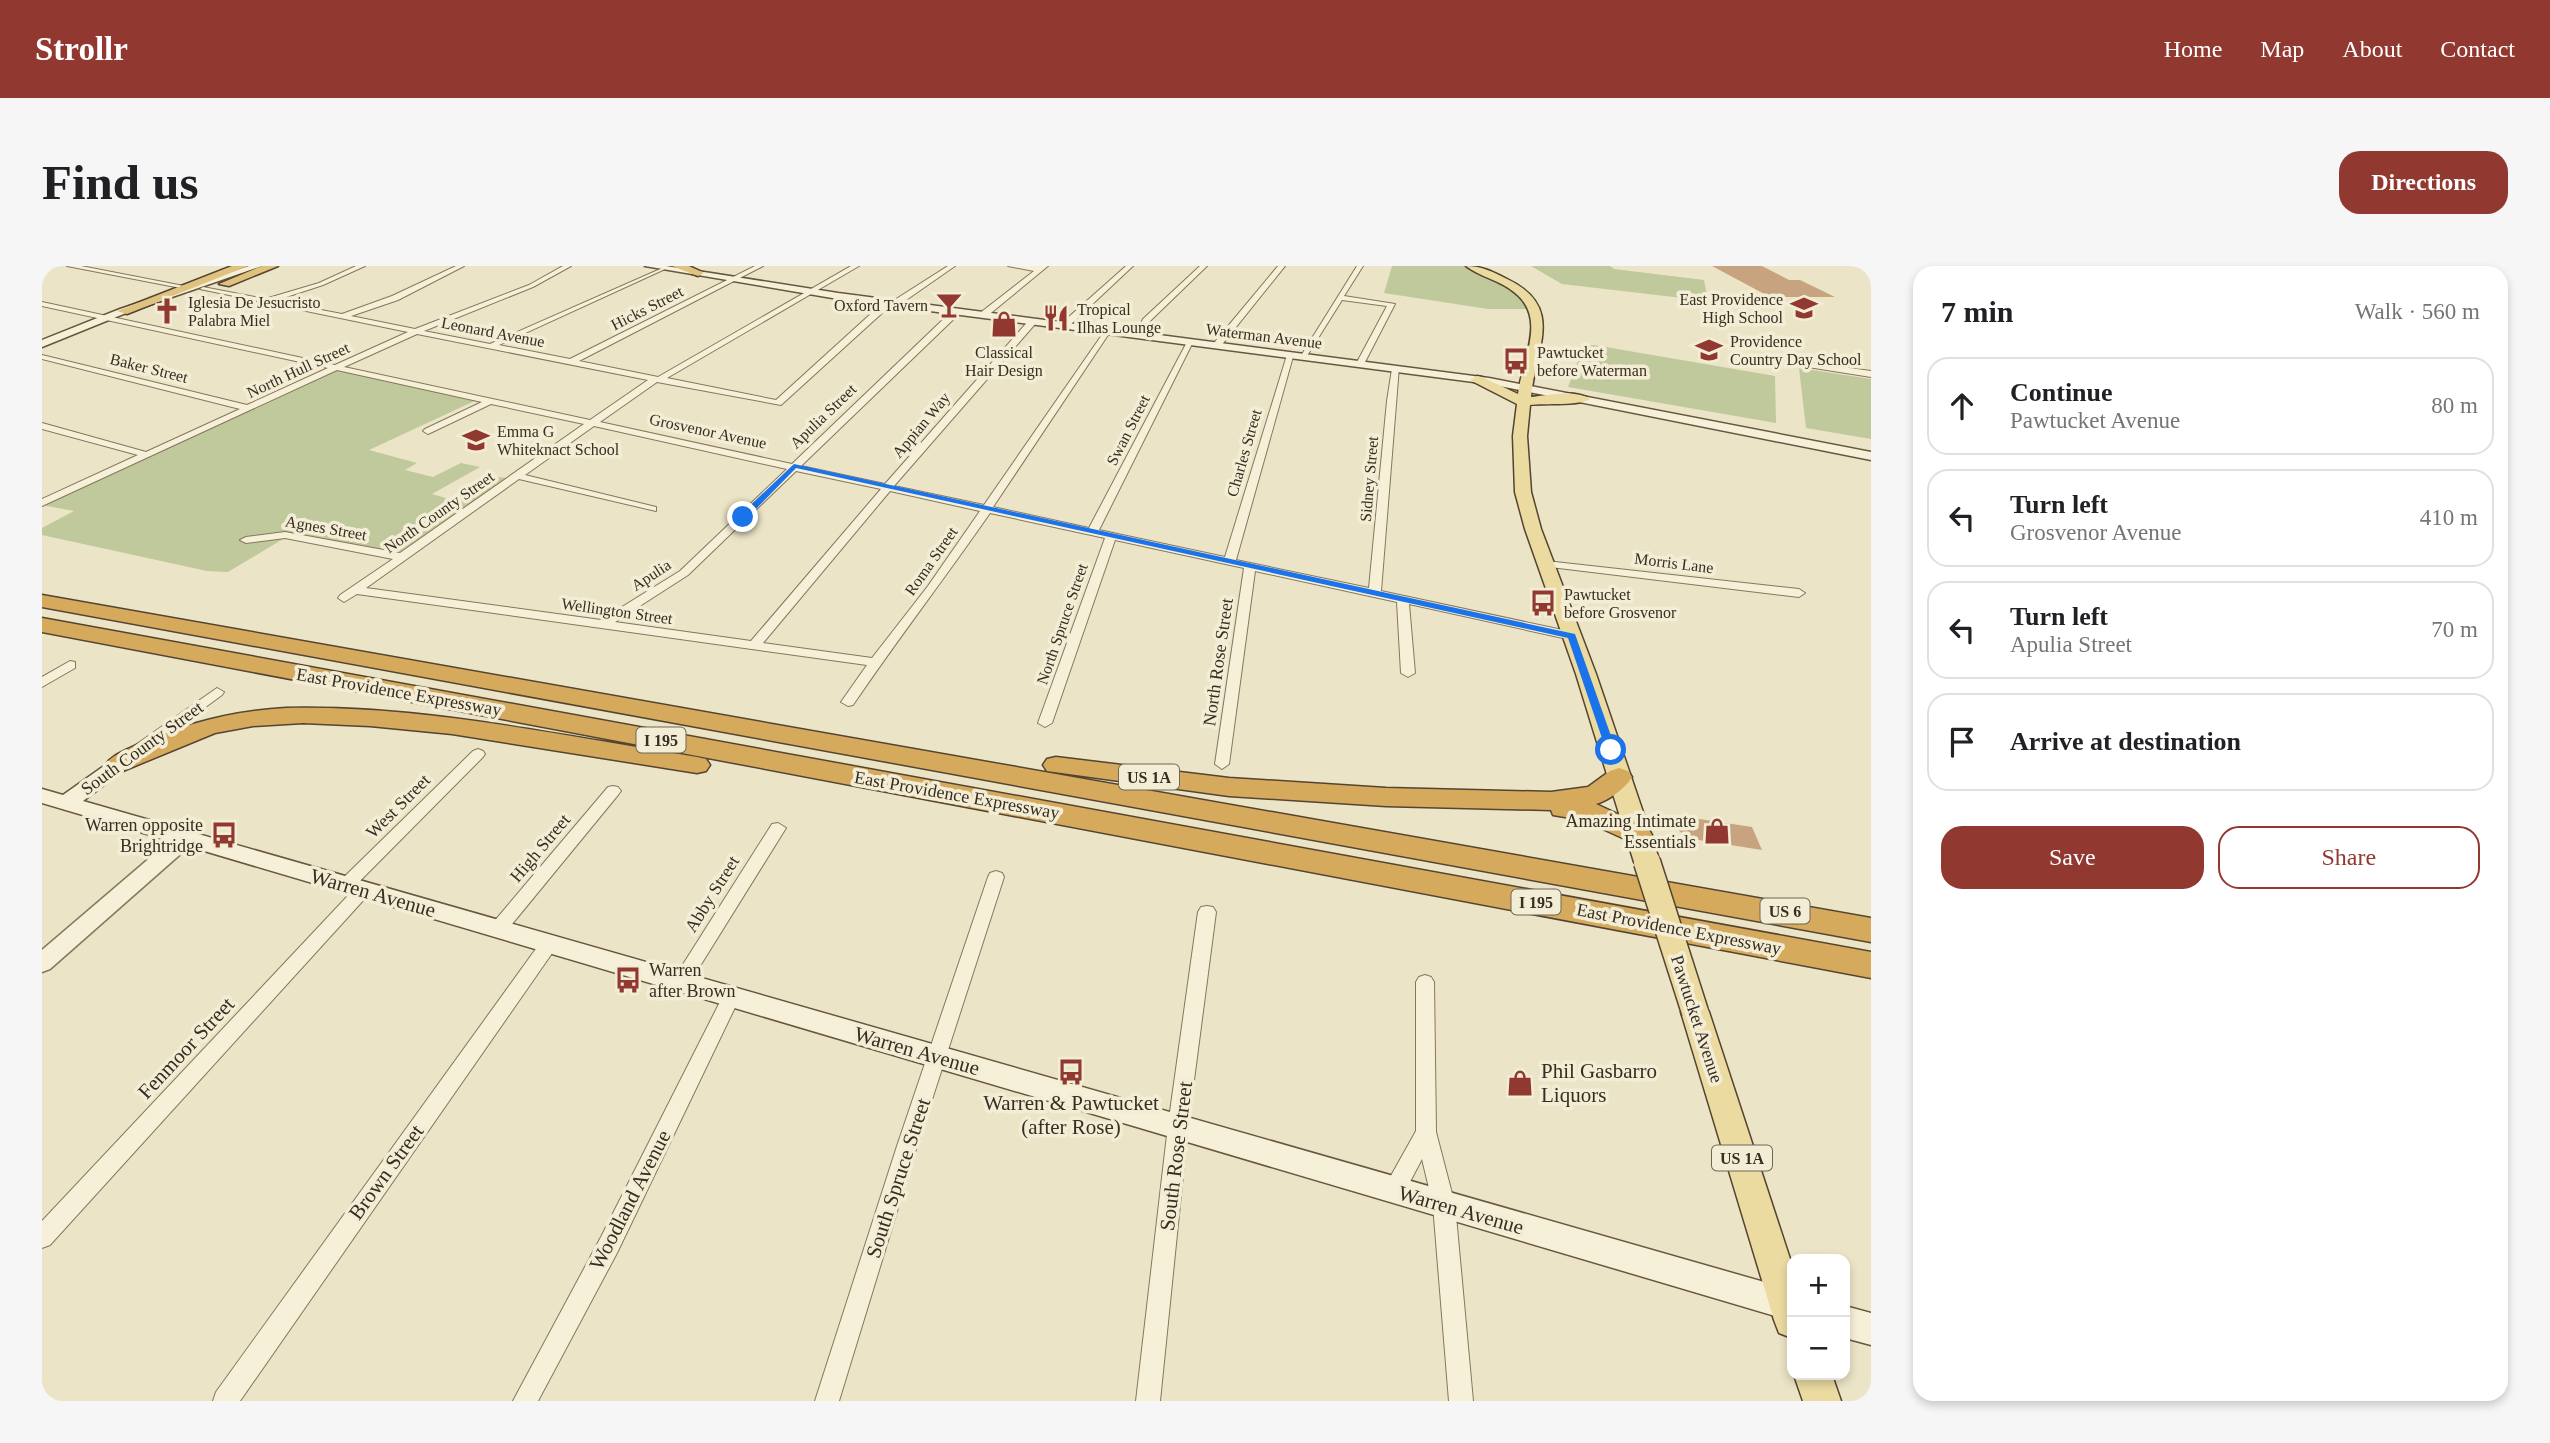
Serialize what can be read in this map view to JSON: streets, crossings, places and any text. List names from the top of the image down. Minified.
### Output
{"streets":{"highway":["East Providence Expressway","I 195","US 1A","US 6"],"main road":["Waterman Avenue","South County Street","Warren Avenue","Pawtucket Avenue"],"street":["Hicks Street","Leonard Avenue","Baker Street","North Hull Street","Apulia Street","Appian Way","Swan Street","Grosvenor Avenue","Charles Street","Sidney Street","North County Street","Agnes Street","Roma Street","Morris Lane","Apulia","Wellington Street","North Spruce Street","North Rose Street","West Street","High Street","Abby Street","Fenmoor Street","South Rose Street","Brown Street","South Spruce Street","Woodland Avenue"]},"crossings":[["Hicks Street","Leonard Avenue"],["Hicks Street","Waterman Avenue"],["Leonard Avenue","Waterman Avenue"],["Leonard Avenue","North Hull Street"],["Leonard Avenue","North County Street"],["Waterman Avenue","Apulia Street"],["Waterman Avenue","Appian Way"],["Waterman Avenue","Swan Street"],["Waterman Avenue","Charles Street"],["Waterman Avenue","Sidney Street"],["Waterman Avenue","North County Street"],["Waterman Avenue","Roma Street"],["Baker Street","North Hull Street"],["North Hull Street","Grosvenor Avenue"],["Apulia Street","Grosvenor Avenue"],["Apulia Street","Apulia"],["Appian Way","Grosvenor Avenue"],["Appian Way","Wellington Street"],["Swan Street","Grosvenor Avenue"],["Grosvenor Avenue","Charles Street"],["Grosvenor Avenue","Sidney Street"],["Grosvenor Avenue","North County Street"],["Grosvenor Avenue","Roma Street"],["Grosvenor Avenue","North Spruce Street"],["Grosvenor Avenue","North Rose Street"],["Grosvenor Avenue","Pawtucket Avenue"],["North County Street","Agnes Street"],["North County Street","Wellington Street"],["Roma Street","Wellington Street"],["Morris Lane","Pawtucket Avenue"],["Apulia","Wellington Street"],["East Providence Expressway","US 1A"],["East Providence Expressway","US 6"],["South County Street","Warren Avenue"],["US 1A","Pawtucket Avenue"],["West Street","Warren Avenue"],["West Street","Fenmoor Street"],["High Street","Warren Avenue"],["Warren Avenue","Abby Street"],["Warren Avenue","Fenmoor Street"],["Warren Avenue","South Rose Street"],["Warren Avenue","Brown Street"],["Warren Avenue","South Spruce Street"],["Warren Avenue","Woodland Avenue"]],"places":{"bar":["Oxford Tavern"],"school or university":["East Providence High School","Providence Country Day School","Emma G Whiteknact School"],"church":["Iglesia De Jesucristo Palabra Miel"],"restaurant":["Tropical Ilhas Lounge"],"shop":["Classical Hair Design","Amazing Intimate Essentials","Phil Gasbarro Liquors"],"bus stop":["Pawtucket before Waterman","Pawtucket before Grosvenor","Warren opposite Brightridge","Warren after Brown","Warren & Pawtucket (after Rose)"]},"page":{"header":"Strollr","nav":["Home","Map","About","Contact"],"buttons":["Directions",["Save","Share"]],"title":"Find us","heading":["7 min","Walk · 560 m"],"list":[["Continue","Pawtucket Avenue","80 m"],["Turn left","Grosvenor Avenue","410 m"],["Turn left","Apulia Street","70 m"],"Arrive at destination"],"map_buttons":["+","−"]}}
